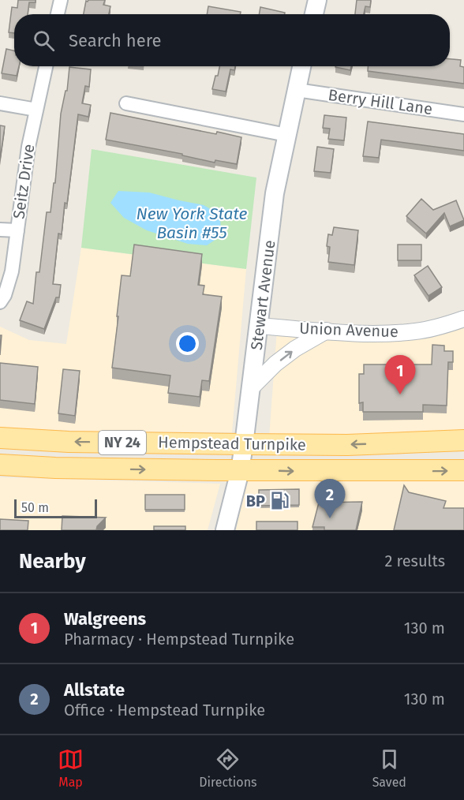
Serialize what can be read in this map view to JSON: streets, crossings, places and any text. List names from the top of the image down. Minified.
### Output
{"streets":{"main road":["Stewart Avenue","NY 24","Hempstead Turnpike"],"street":["Berry Hill Lane","Seitz Drive","Union Avenue"]},"crossings":[["Berry Hill Lane","Stewart Avenue"],["Stewart Avenue","Union Avenue"],["Stewart Avenue","Hempstead Turnpike"]],"water":["New York State Basin #55"],"places":{"fuel station":["BP"]},"scale_bar":"50 m","page":{"search":"Search here","pins":["1","2"],"scale":"50 m","heading":["Nearby","2 results"],"list":[{"mark":"1","name":"Walgreens","note":"Pharmacy · Hempstead Turnpike","value":"130 m"},{"mark":"2","name":"Allstate","note":"Office · Hempstead Turnpike","value":"130 m"}],"nav":["Map","Directions","Saved"]}}
